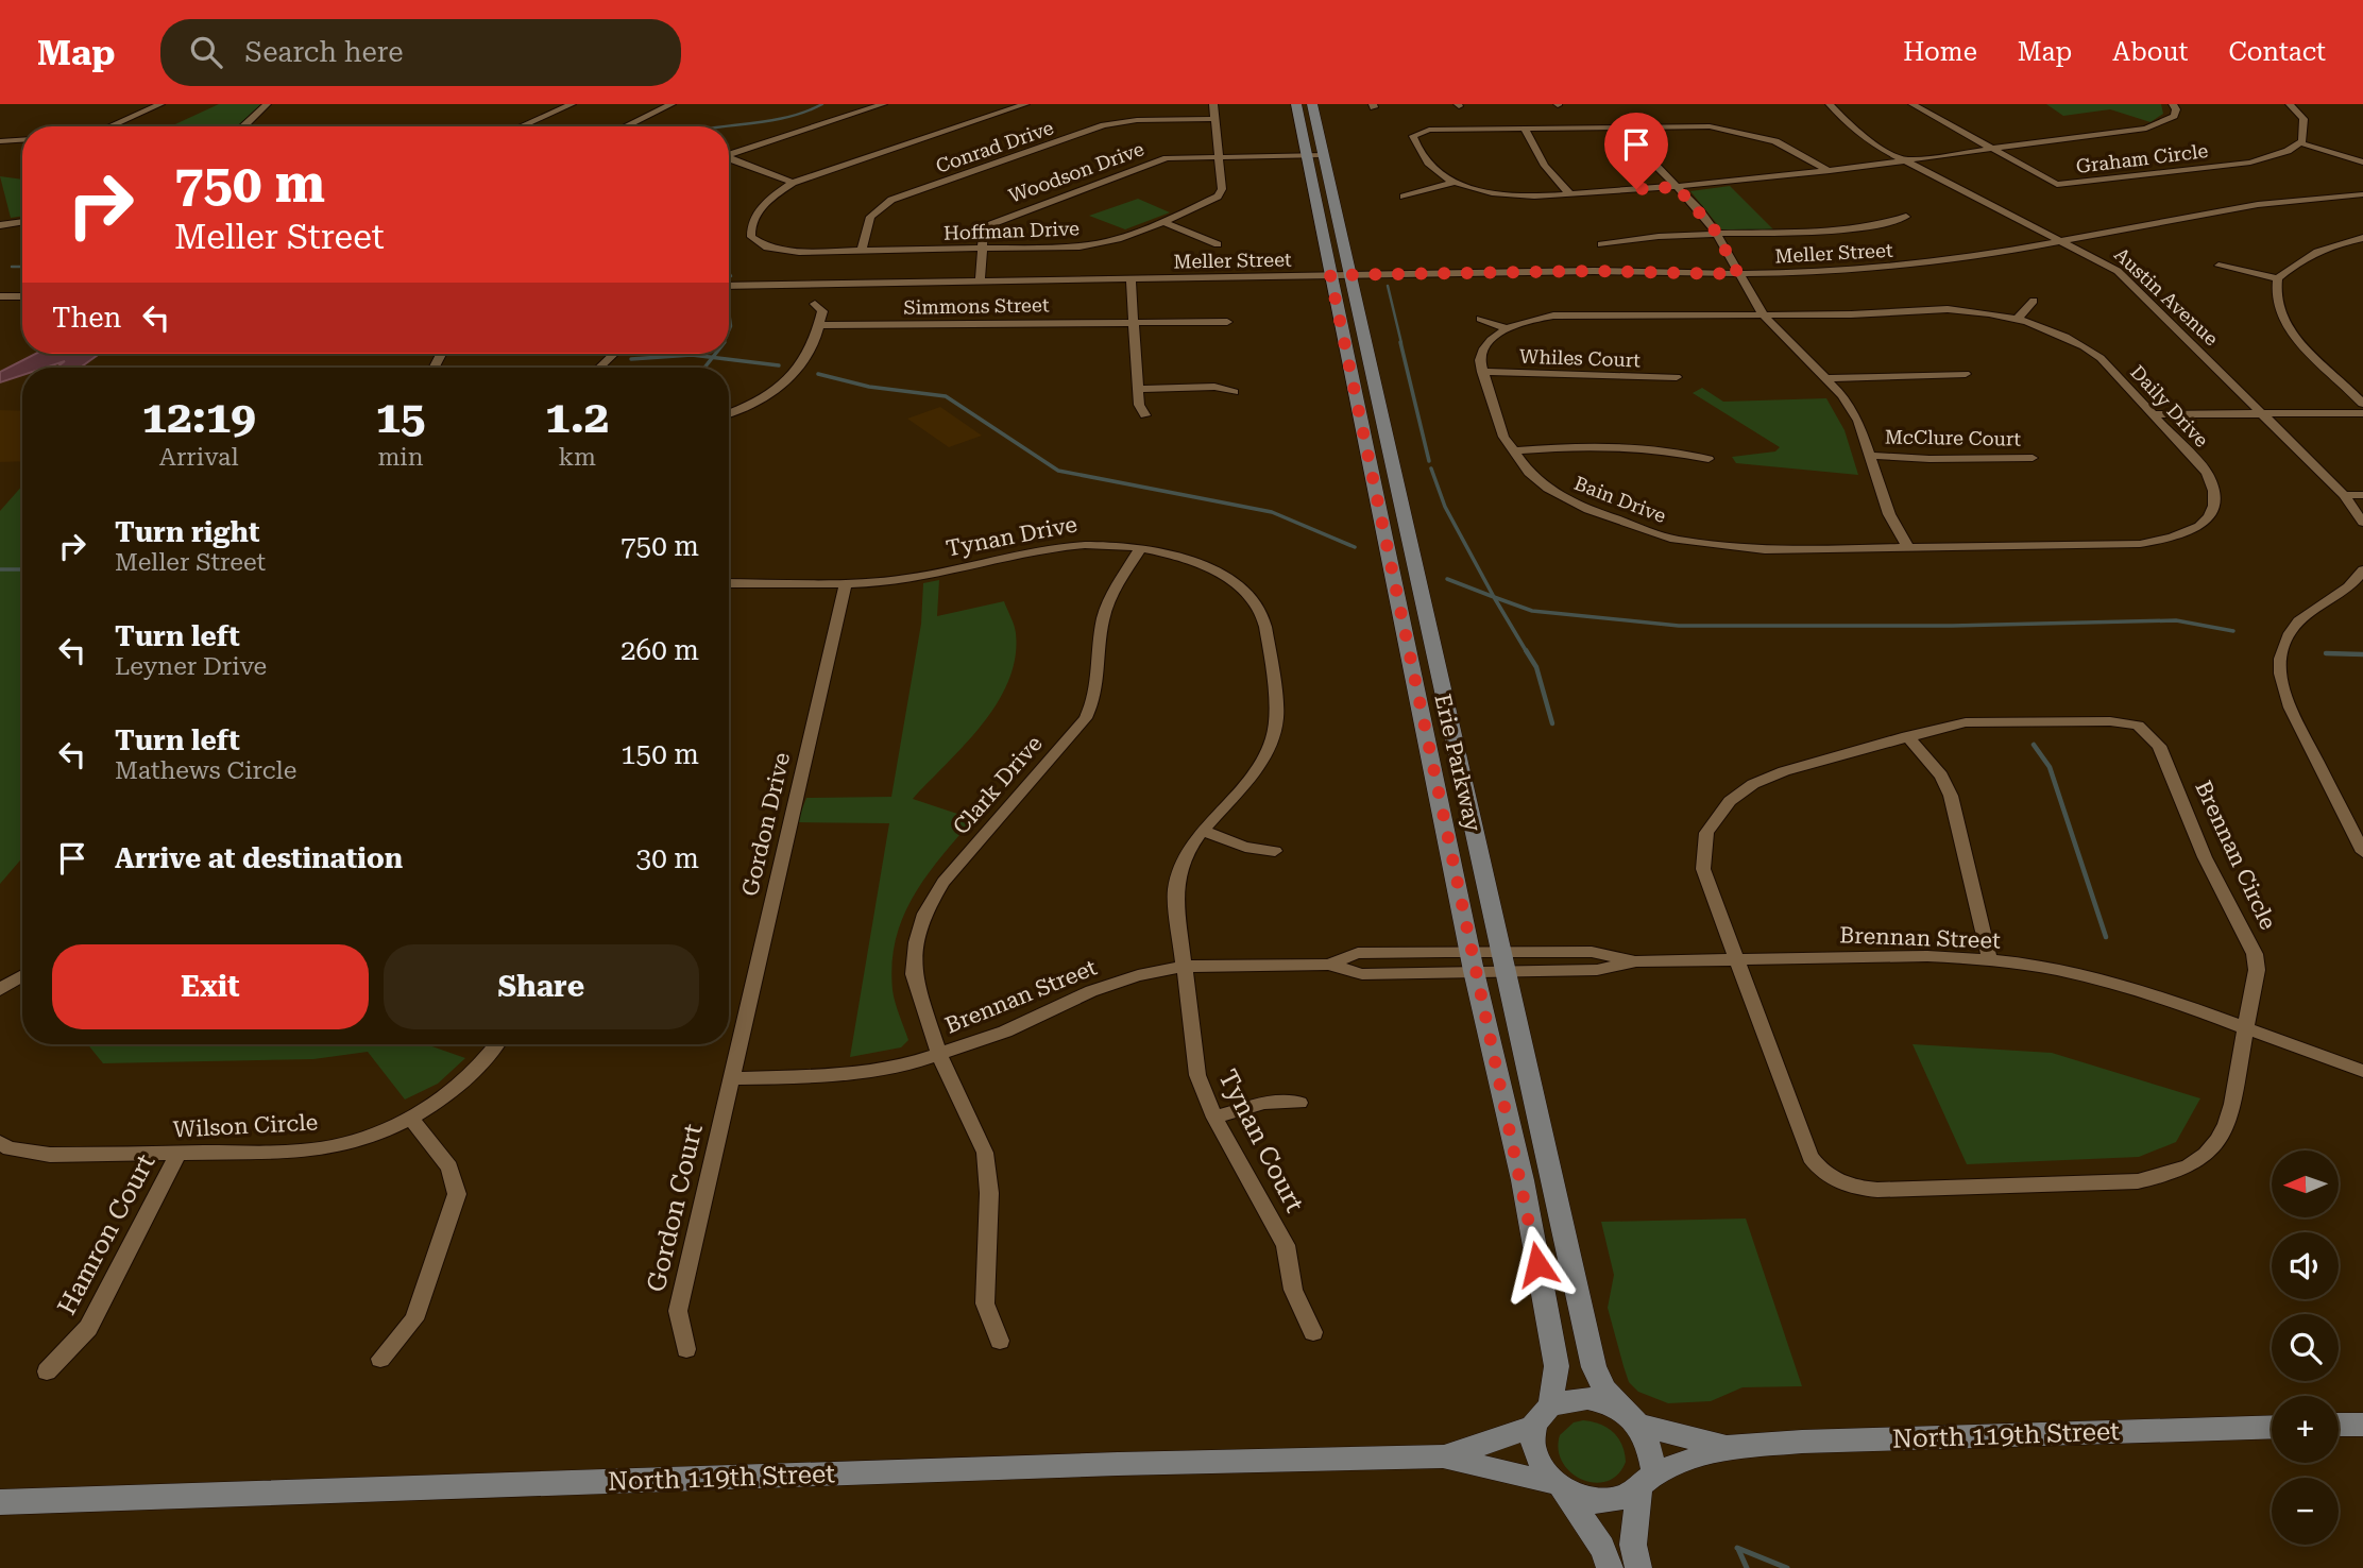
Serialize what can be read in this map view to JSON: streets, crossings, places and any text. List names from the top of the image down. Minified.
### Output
{"streets":{"main road":["Erie Parkway","North 119th Street"],"street":["Conrad Drive","Graham Circle","Woodson Drive","Hoffman Drive","Meller Street","Austin Avenue","Simmons Street","Whiles Court","Daily Drive","McClure Court","Bain Drive","Tynan Drive","Clark Drive","Gordon Drive","Brennan Circle","Brennan Street","Wilson Circle","Tynan Court","Gordon Court","Hamron Court"]},"crossings":[["Conrad Drive","Hoffman Drive"],["Woodson Drive","Hoffman Drive"],["Woodson Drive","Meller Street"],["Woodson Drive","Erie Parkway"],["Meller Street","Austin Avenue"],["Meller Street","Erie Parkway"],["Whiles Court","Bain Drive"],["Daily Drive","Bain Drive"],["Tynan Drive","Clark Drive"],["Tynan Drive","Gordon Drive"],["Tynan Drive","Brennan Street"],["Tynan Drive","Tynan Court"],["Erie Parkway","Brennan Street"],["Erie Parkway","North 119th Street"],["Clark Drive","Brennan Street"],["Gordon Drive","Brennan Street"],["Gordon Drive","Gordon Court"],["Brennan Circle","Brennan Street"],["Brennan Street","Tynan Court"],["Brennan Street","Gordon Court"],["Wilson Circle","Hamron Court"]],"north":"left","page":{"header":"Map","search":"Search here","nav":["Home","Map","About","Contact"],"turn":["750 m","Meller Street"],"then":"Then","eta":["12:19","Arrival","15","min","1.2","km"],"list":[{"name":"Turn right","note":"Meller Street","value":"750 m"},{"name":"Turn left","note":"Leyner Drive","value":"260 m"},{"name":"Turn left","note":"Mathews Circle","value":"150 m"},{"name":"Arrive at destination","value":"30 m"}],"buttons":["Exit","Share"],"map_buttons":["+","−"]}}
